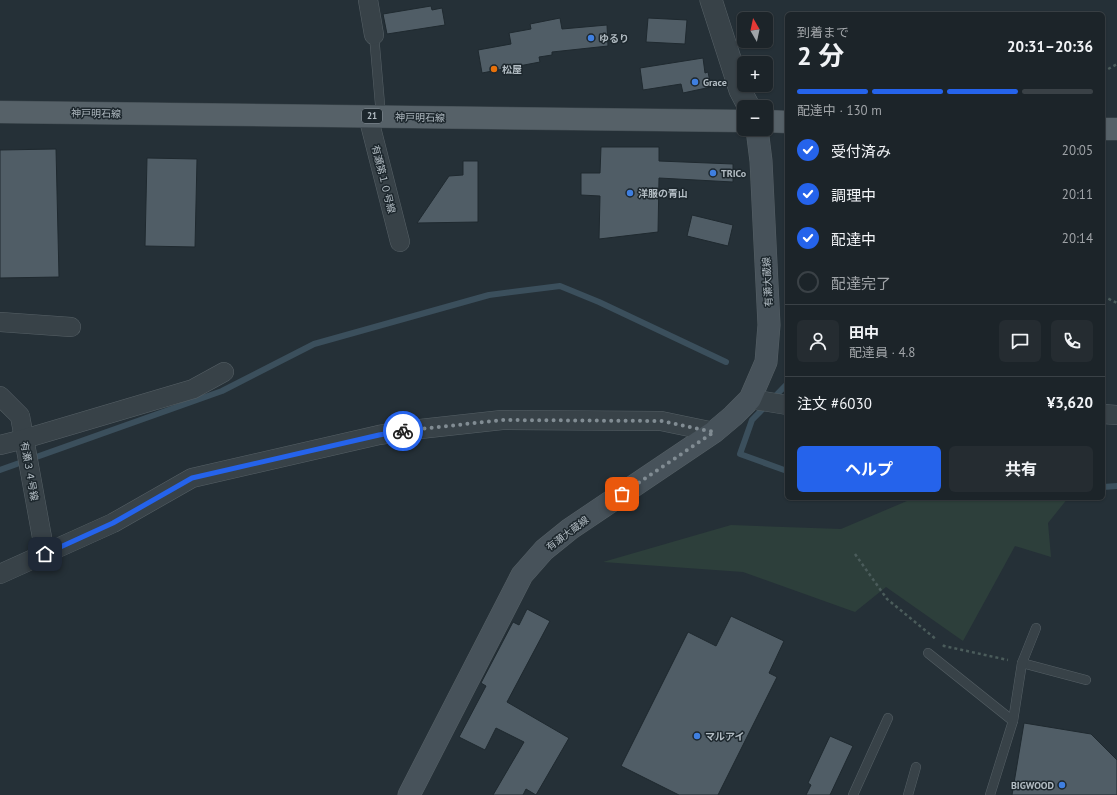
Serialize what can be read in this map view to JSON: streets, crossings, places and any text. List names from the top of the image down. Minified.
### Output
{"streets":{"main road":["神戸明石線","21","有瀬大蔵線"],"street":["有瀬第１０号線","有瀬３４号線"]},"crossings":[["神戸明石線","有瀬第１０号線"]],"places":["ゆるり","松屋","Grace","TRICo","洋服の青山","マルアイ","BIGWOOD"],"north":"top","page":{"map_buttons":["+","−"],"heading":["2 分","到着まで","20:31–20:36"],"panel":["田中","配達員 · 4.8","注文 #6030","¥3,620"],"bar":"配達中 · 130 m","list":[["受付済み","20:05"],["調理中","20:11"],["配達中","20:14"],"配達完了"],"buttons":["ヘルプ","共有"]}}
